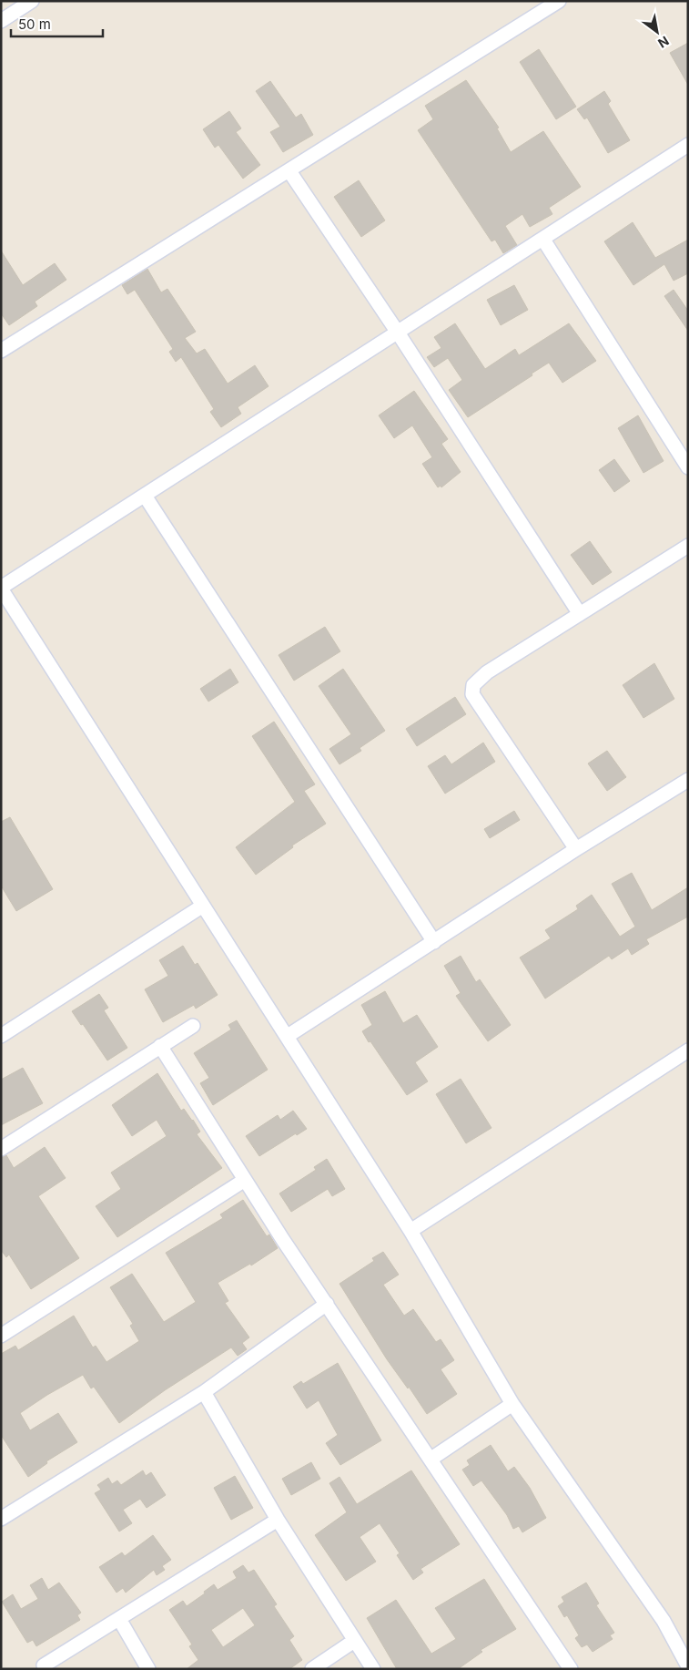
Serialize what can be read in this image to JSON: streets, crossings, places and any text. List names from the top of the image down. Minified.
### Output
{"scale_bar":"50 m","north":"bottom right"}
